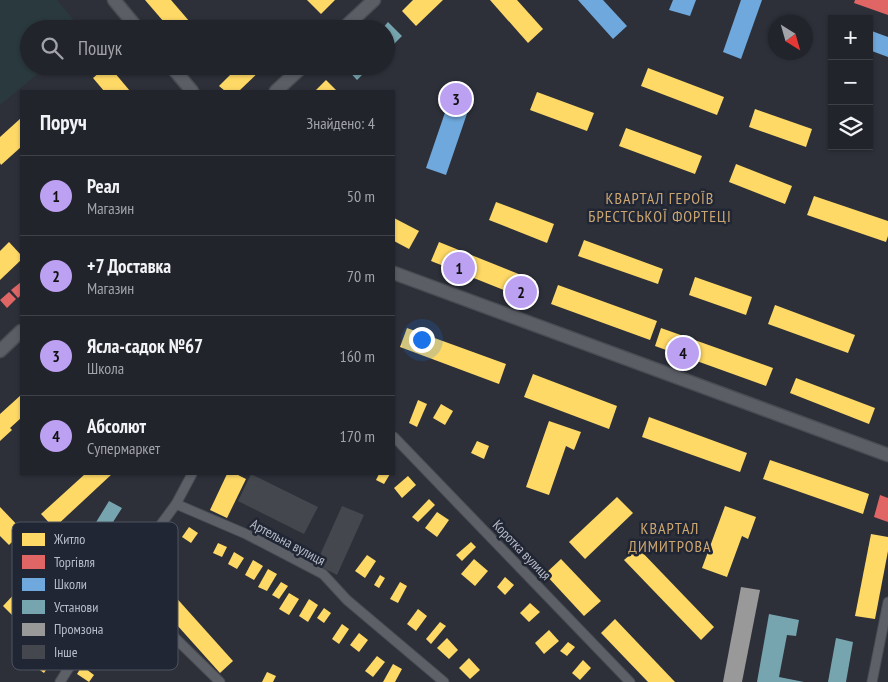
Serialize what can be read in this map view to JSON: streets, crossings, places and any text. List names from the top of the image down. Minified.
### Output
{"streets":{"street":["Артельна вулиця","Коротка вулиця"]},"districts":["КВАРТАЛ ГЕРОЇВ БРЕСТСЬКОЇ ФОРТЕЦІ","КВАРТАЛ ДИМИТРОВА"],"legend":["Житло","Торгівля","Школи","Установи","Промзона","Інше"],"north":"bottom right","page":{"map_buttons":["+","−"],"search":"Пошук","pins":["3","1","2","4"],"heading":["Поруч","Знайдено: 4"],"list":[{"mark":"1","name":"Реал","note":"Магазин","value":"50 m"},{"mark":"2","name":"+7 Доставка","note":"Магазин","value":"70 m"},{"mark":"3","name":"Ясла-садок №67","note":"Школа","value":"160 m"},{"mark":"4","name":"Абсолют","note":"Супермаркет","value":"170 m"}]}}
